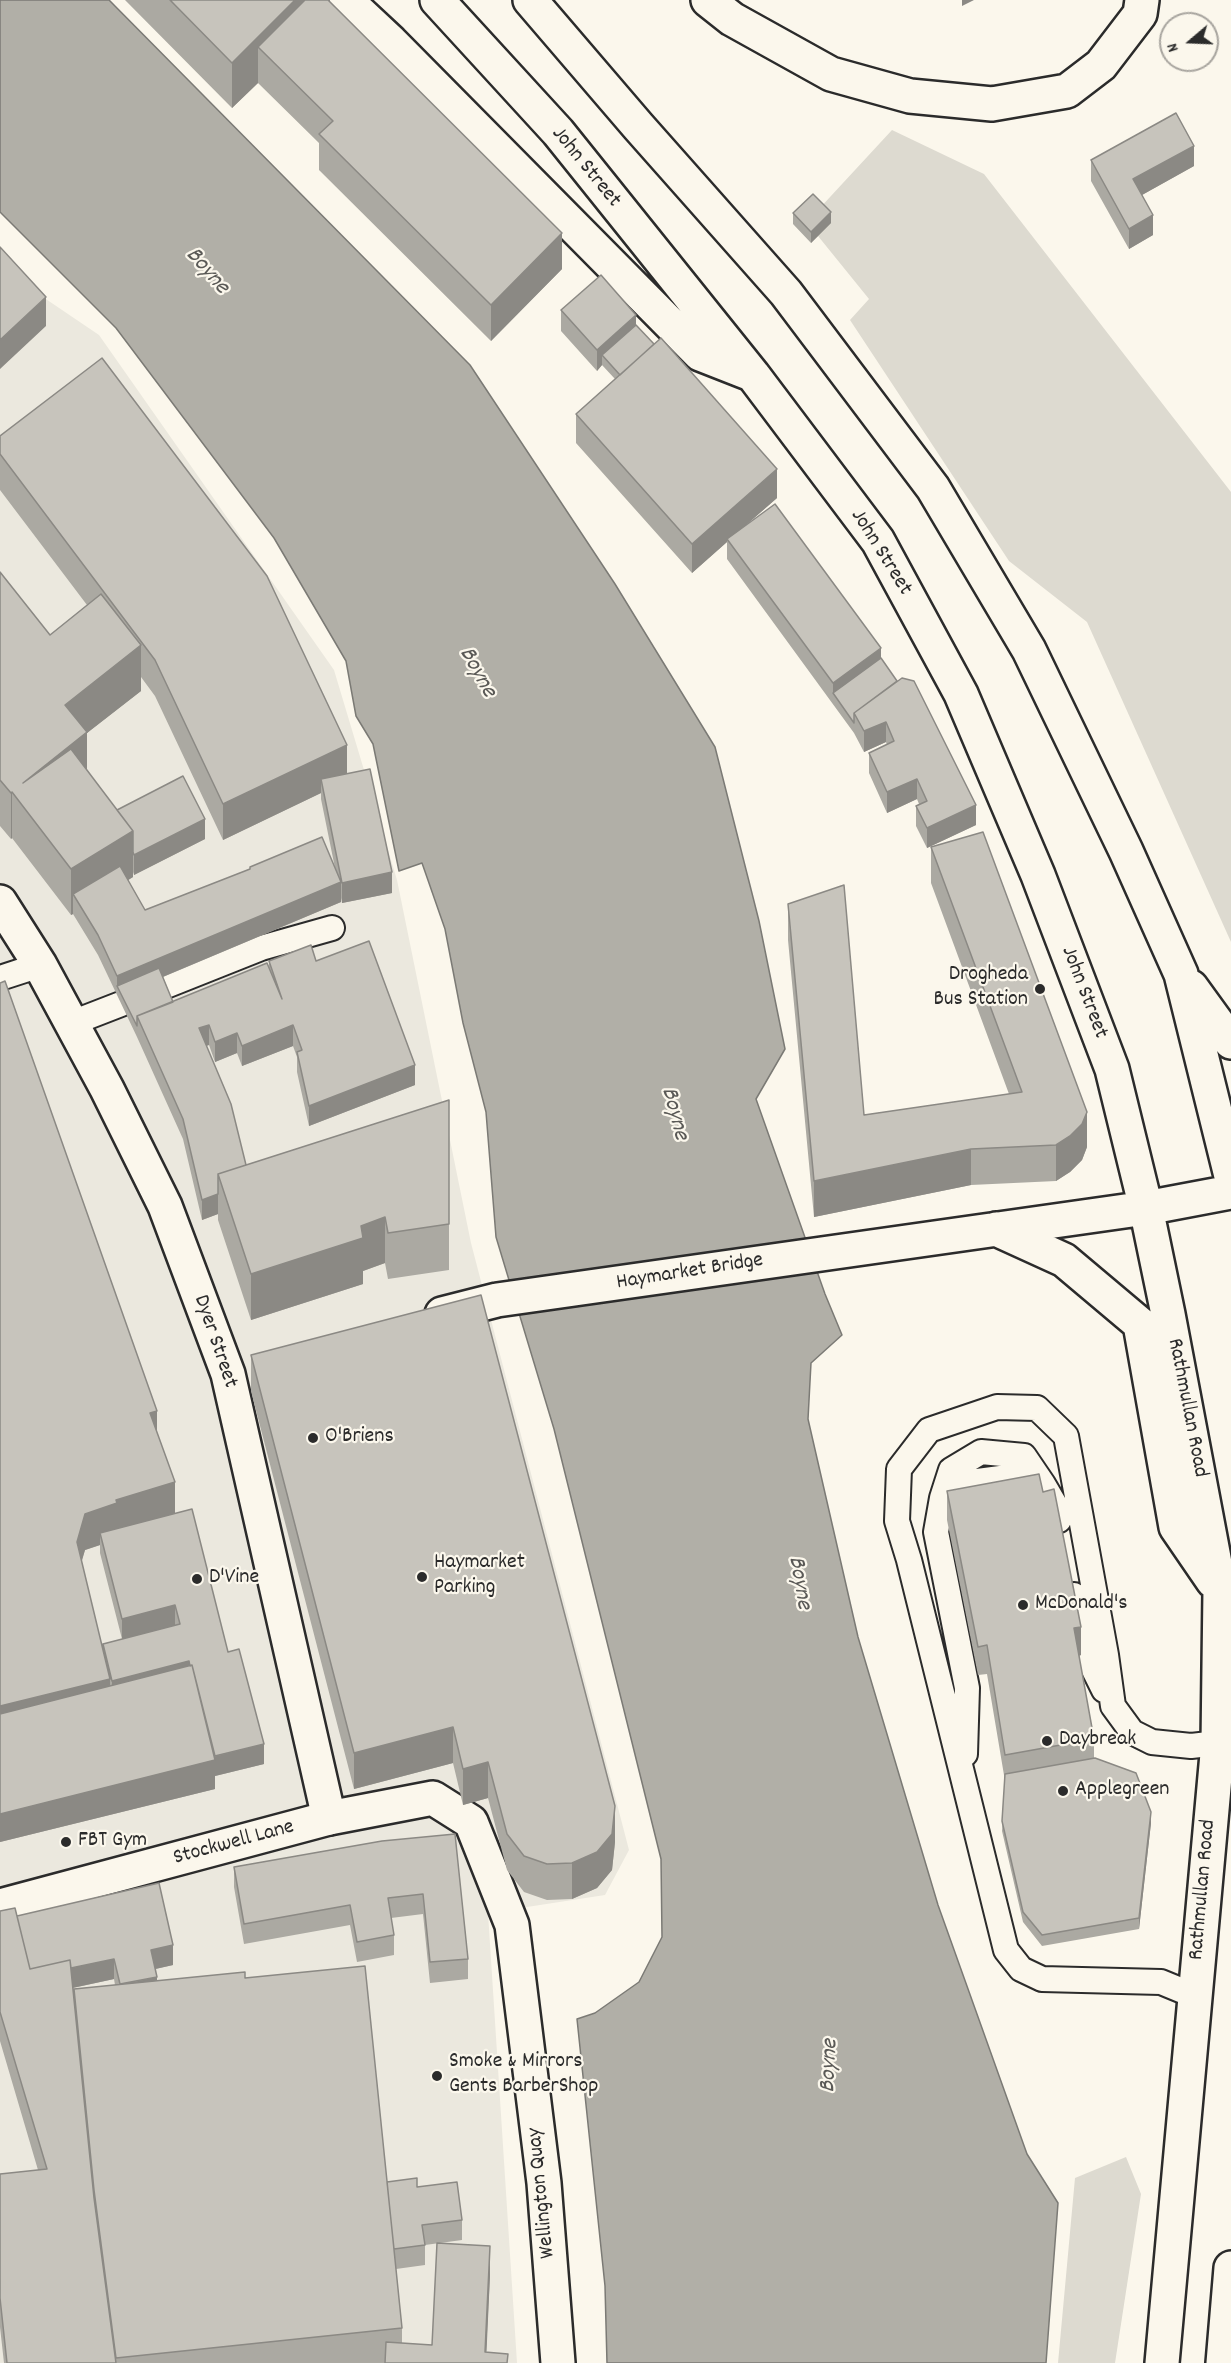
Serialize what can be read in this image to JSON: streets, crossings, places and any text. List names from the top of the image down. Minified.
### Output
{"streets":{"main road":["John Street","Haymarket Bridge","Dyer Street","Rathmullan Road","Stockwell Lane","Wellington Quay"]},"crossings":[["John Street","Haymarket Bridge"],["John Street","Rathmullan Road"],["Haymarket Bridge","Rathmullan Road"],["Dyer Street","Stockwell Lane"],["Dyer Street","Wellington Quay"],["Stockwell Lane","Wellington Quay"]],"water":["Boyne"],"places":["Drogheda Bus Station","O'Briens","Haymarket Parking","D'Vine","McDonald's","Daybreak","Applegreen","FBT Gym","Smoke & Mirrors Gents BarberShop"],"north":"left"}
